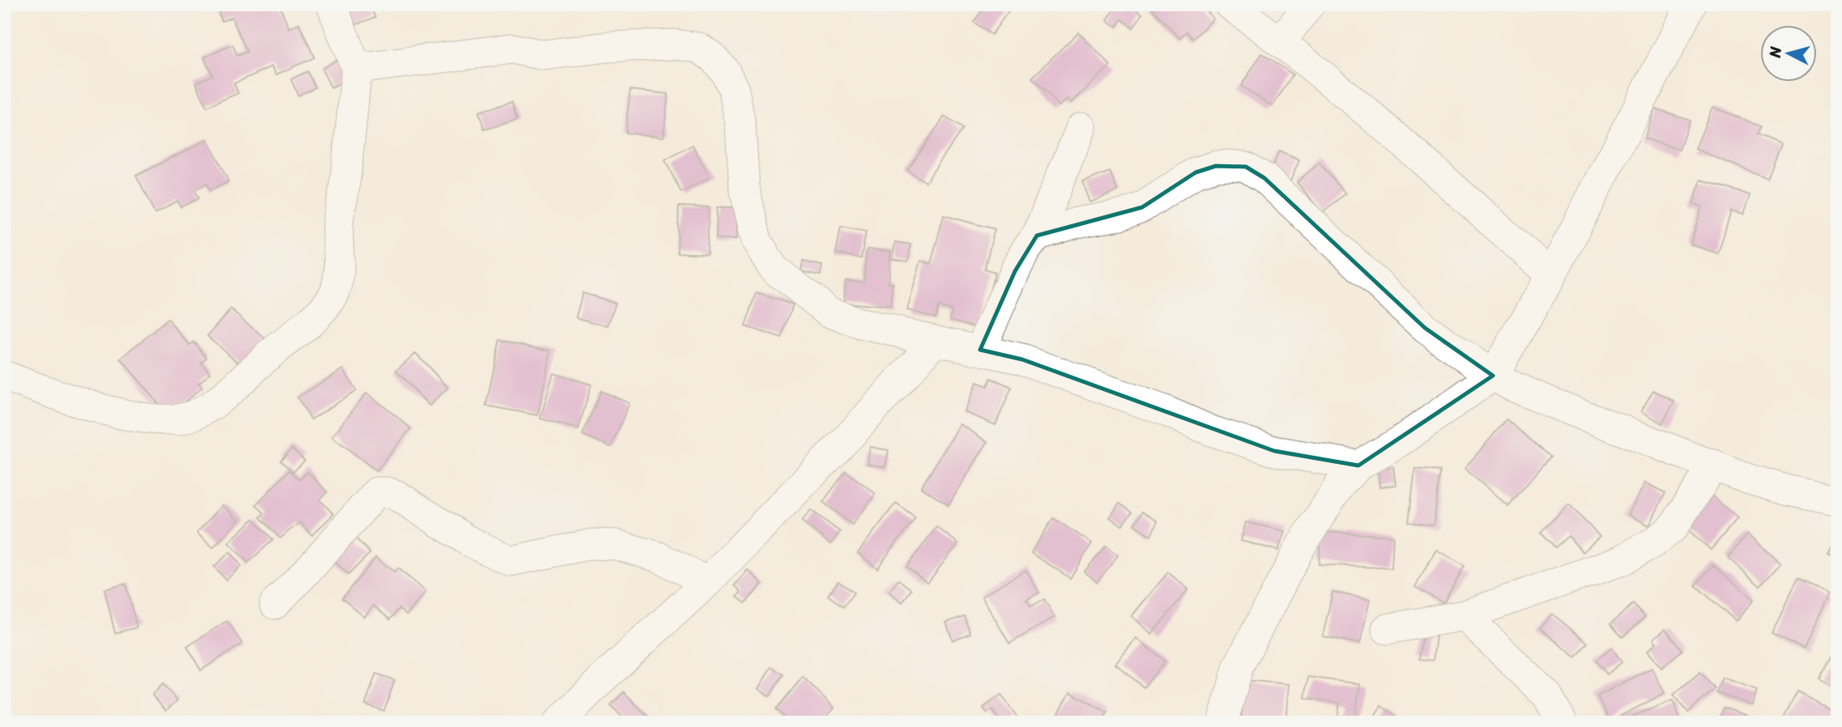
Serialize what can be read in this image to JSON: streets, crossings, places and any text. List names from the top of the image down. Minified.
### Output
{"north":"left"}
